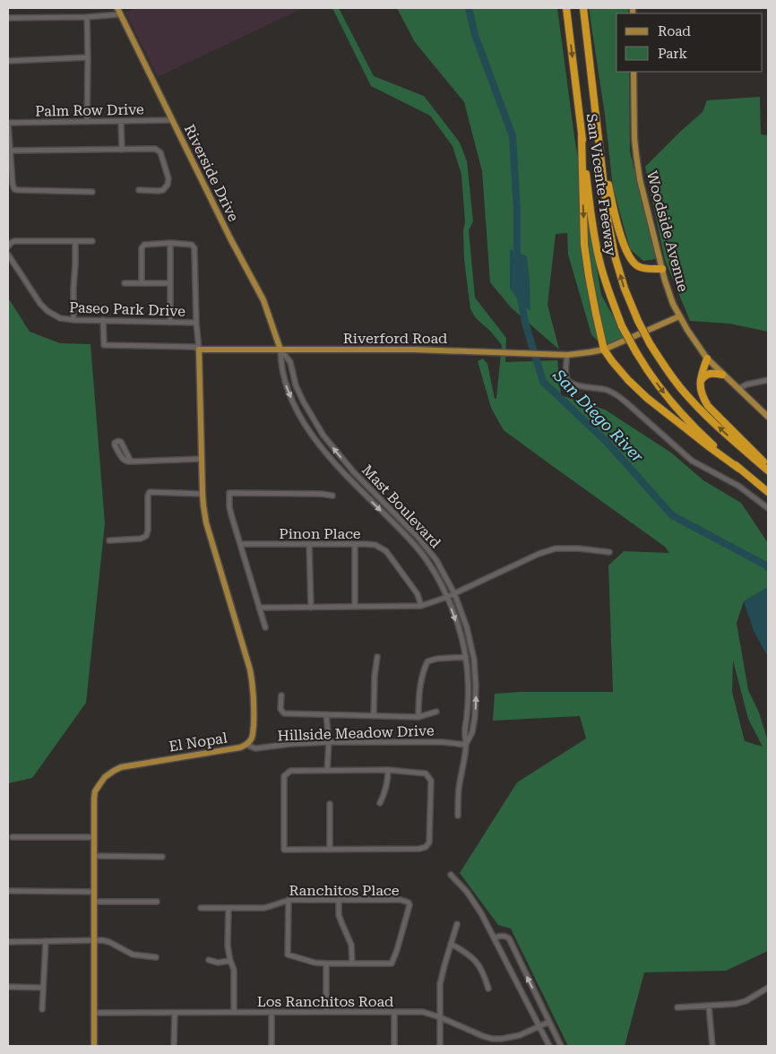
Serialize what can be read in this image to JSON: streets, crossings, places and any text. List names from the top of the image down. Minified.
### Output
{"streets":{"highway":["San Vicente Freeway"],"main road":["Riverside Drive","Woodside Avenue","Riverford Road","El Nopal"],"street":["Palm Row Drive","Paseo Park Drive","Mast Boulevard","Pinon Place","Hillside Meadow Drive","Ranchitos Place","Los Ranchitos Road"]},"crossings":[["Palm Row Drive","Riverside Drive"],["Riverside Drive","Riverford Road"],["Riverside Drive","Mast Boulevard"],["Woodside Avenue","Riverford Road"],["Paseo Park Drive","Riverford Road"],["Riverford Road","Mast Boulevard"],["Riverford Road","El Nopal"],["Mast Boulevard","Hillside Meadow Drive"],["Hillside Meadow Drive","El Nopal"],["El Nopal","Los Ranchitos Road"]],"water":["San Diego River"],"legend":["Road","Park"]}
